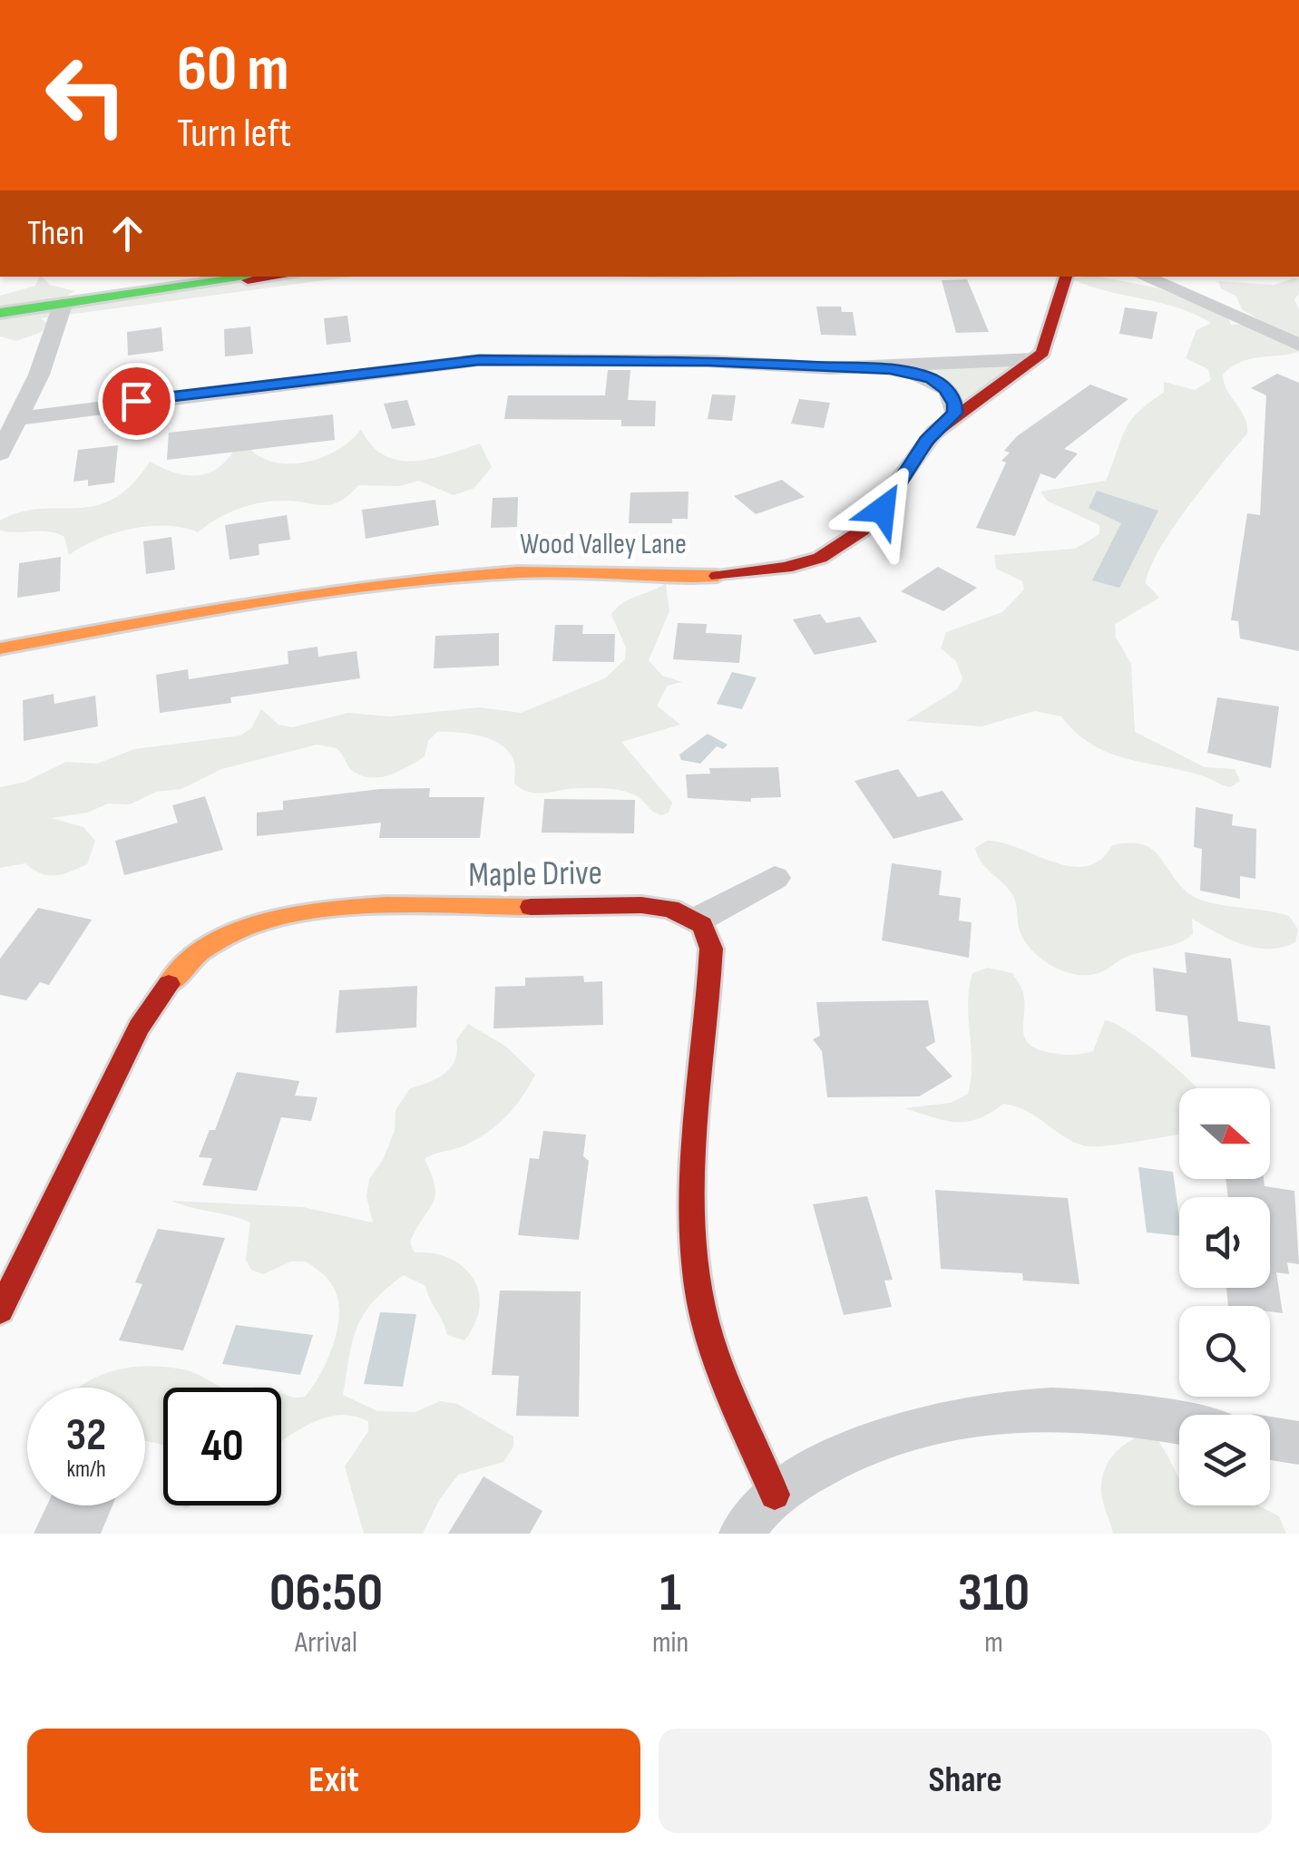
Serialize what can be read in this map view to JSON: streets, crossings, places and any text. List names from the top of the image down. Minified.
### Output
{"streets":{"street":["Wood Valley Lane","Maple Drive"]},"north":"right","page":{"turn":["60 m","Turn left"],"then":"Then","speed":"32 km/h","limit":"40","eta":["06:50","Arrival","1","min","310","m"],"buttons":["Exit","Share"]}}
